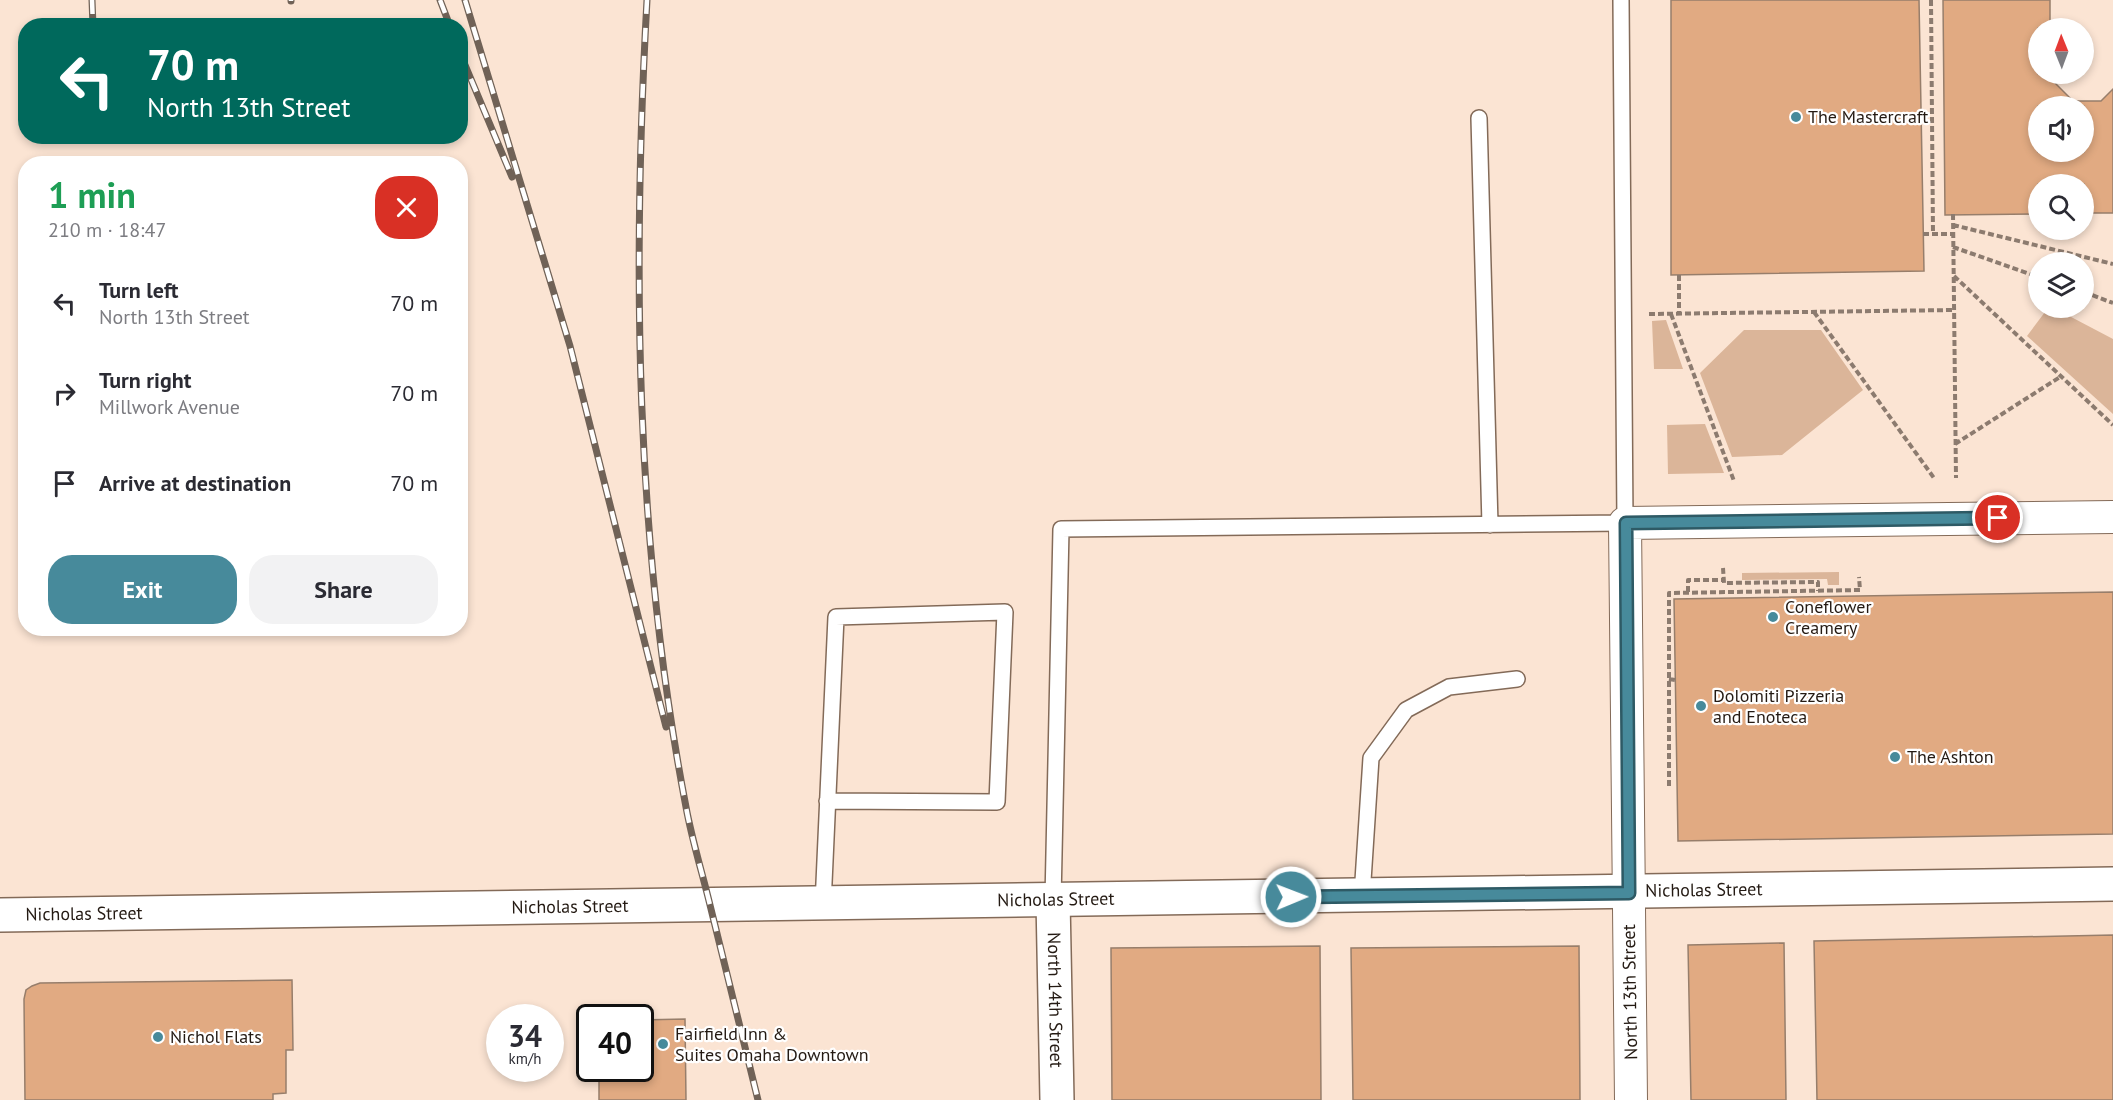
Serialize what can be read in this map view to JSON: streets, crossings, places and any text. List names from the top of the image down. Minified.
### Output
{"streets":{"street":["Nicholas Street","North 13th Street","North 14th Street"]},"crossings":[["Nicholas Street","North 13th Street"],["Nicholas Street","North 14th Street"]],"places":["The Mastercraft","Coneflower Creamery","Dolomiti Pizzeria and Enoteca","The Ashton","Nichol Flats","Fairfield Inn & Suites Omaha Downtown"],"north":"top","page":{"turn":["70 m","North 13th Street"],"heading":["1 min","210 m · 18:47"],"list":[{"name":"Turn left","note":"North 13th Street","value":"70 m"},{"name":"Turn right","note":"Millwork Avenue","value":"70 m"},{"name":"Arrive at destination","value":"70 m"}],"buttons":["Exit","Share"],"speed":"34 km/h","limit":"40"}}
